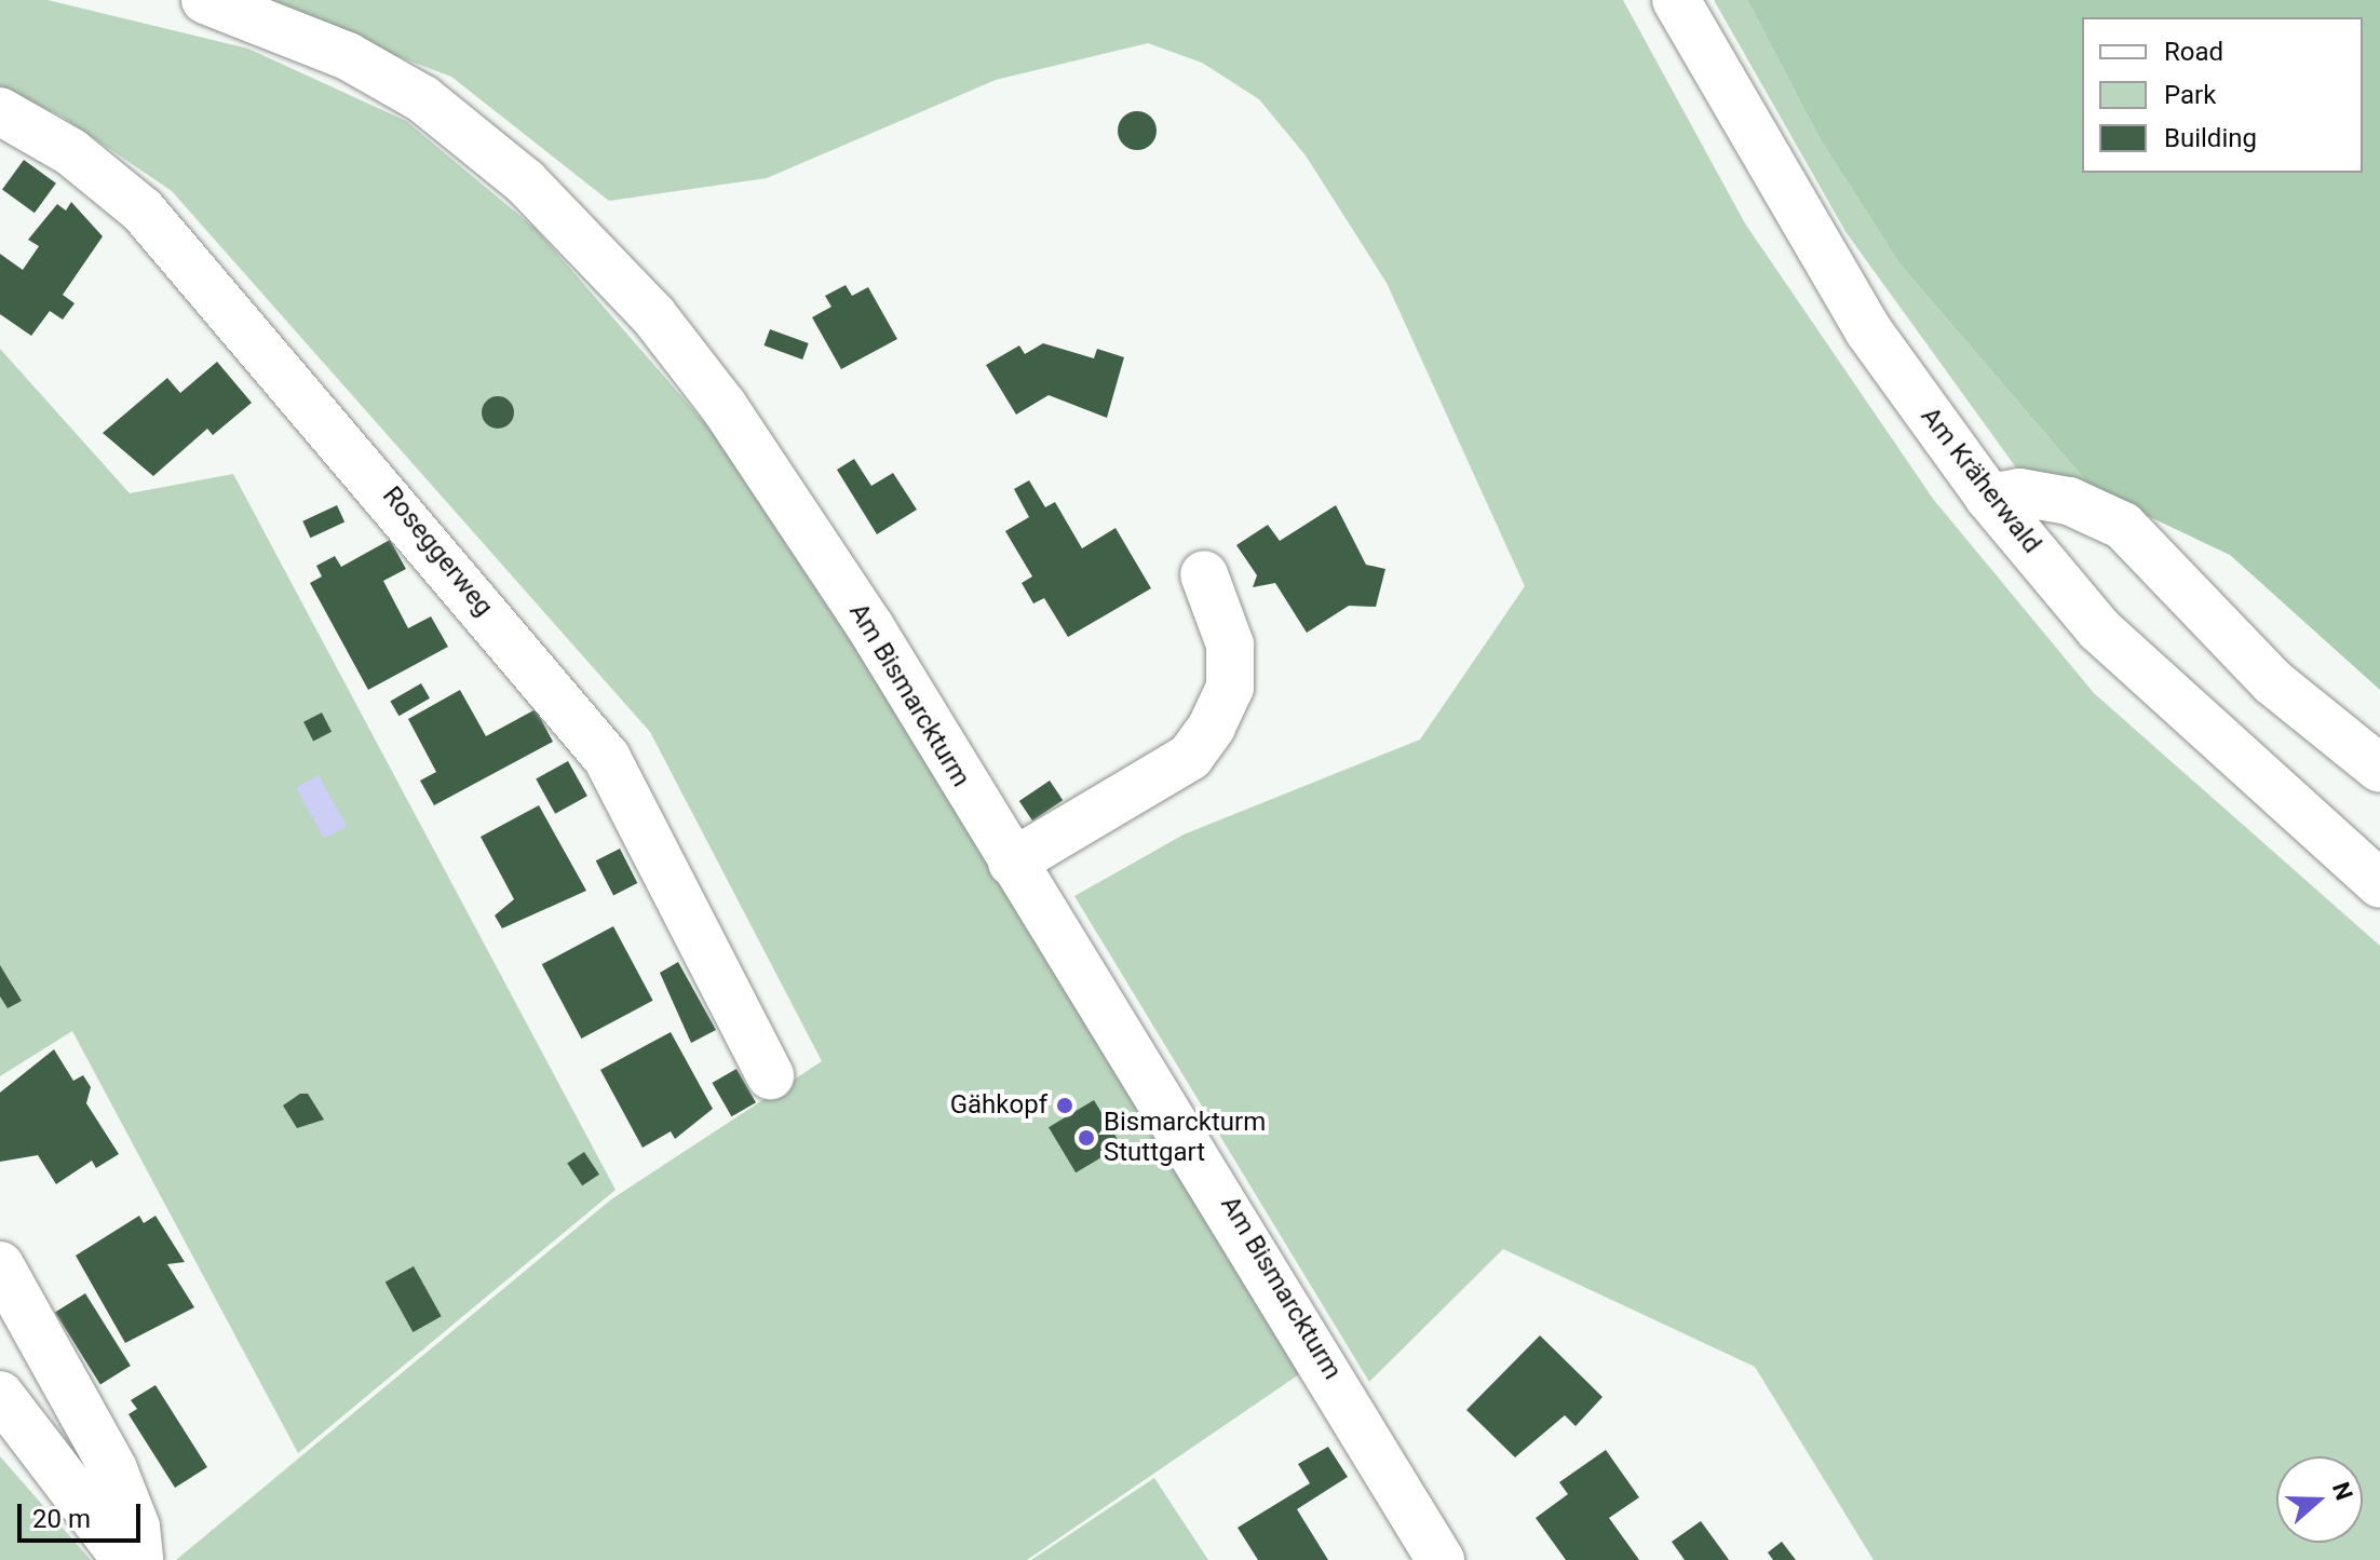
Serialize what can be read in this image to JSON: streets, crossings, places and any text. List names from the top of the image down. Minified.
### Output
{"streets":{"street":["Am Kräherwald","Roseggerweg","Am Bismarckturm"]},"places":["Gähkopf","Bismarckturm Stuttgart"],"legend":["Road","Park","Building"],"scale_bar":"20 m","north":"right"}
